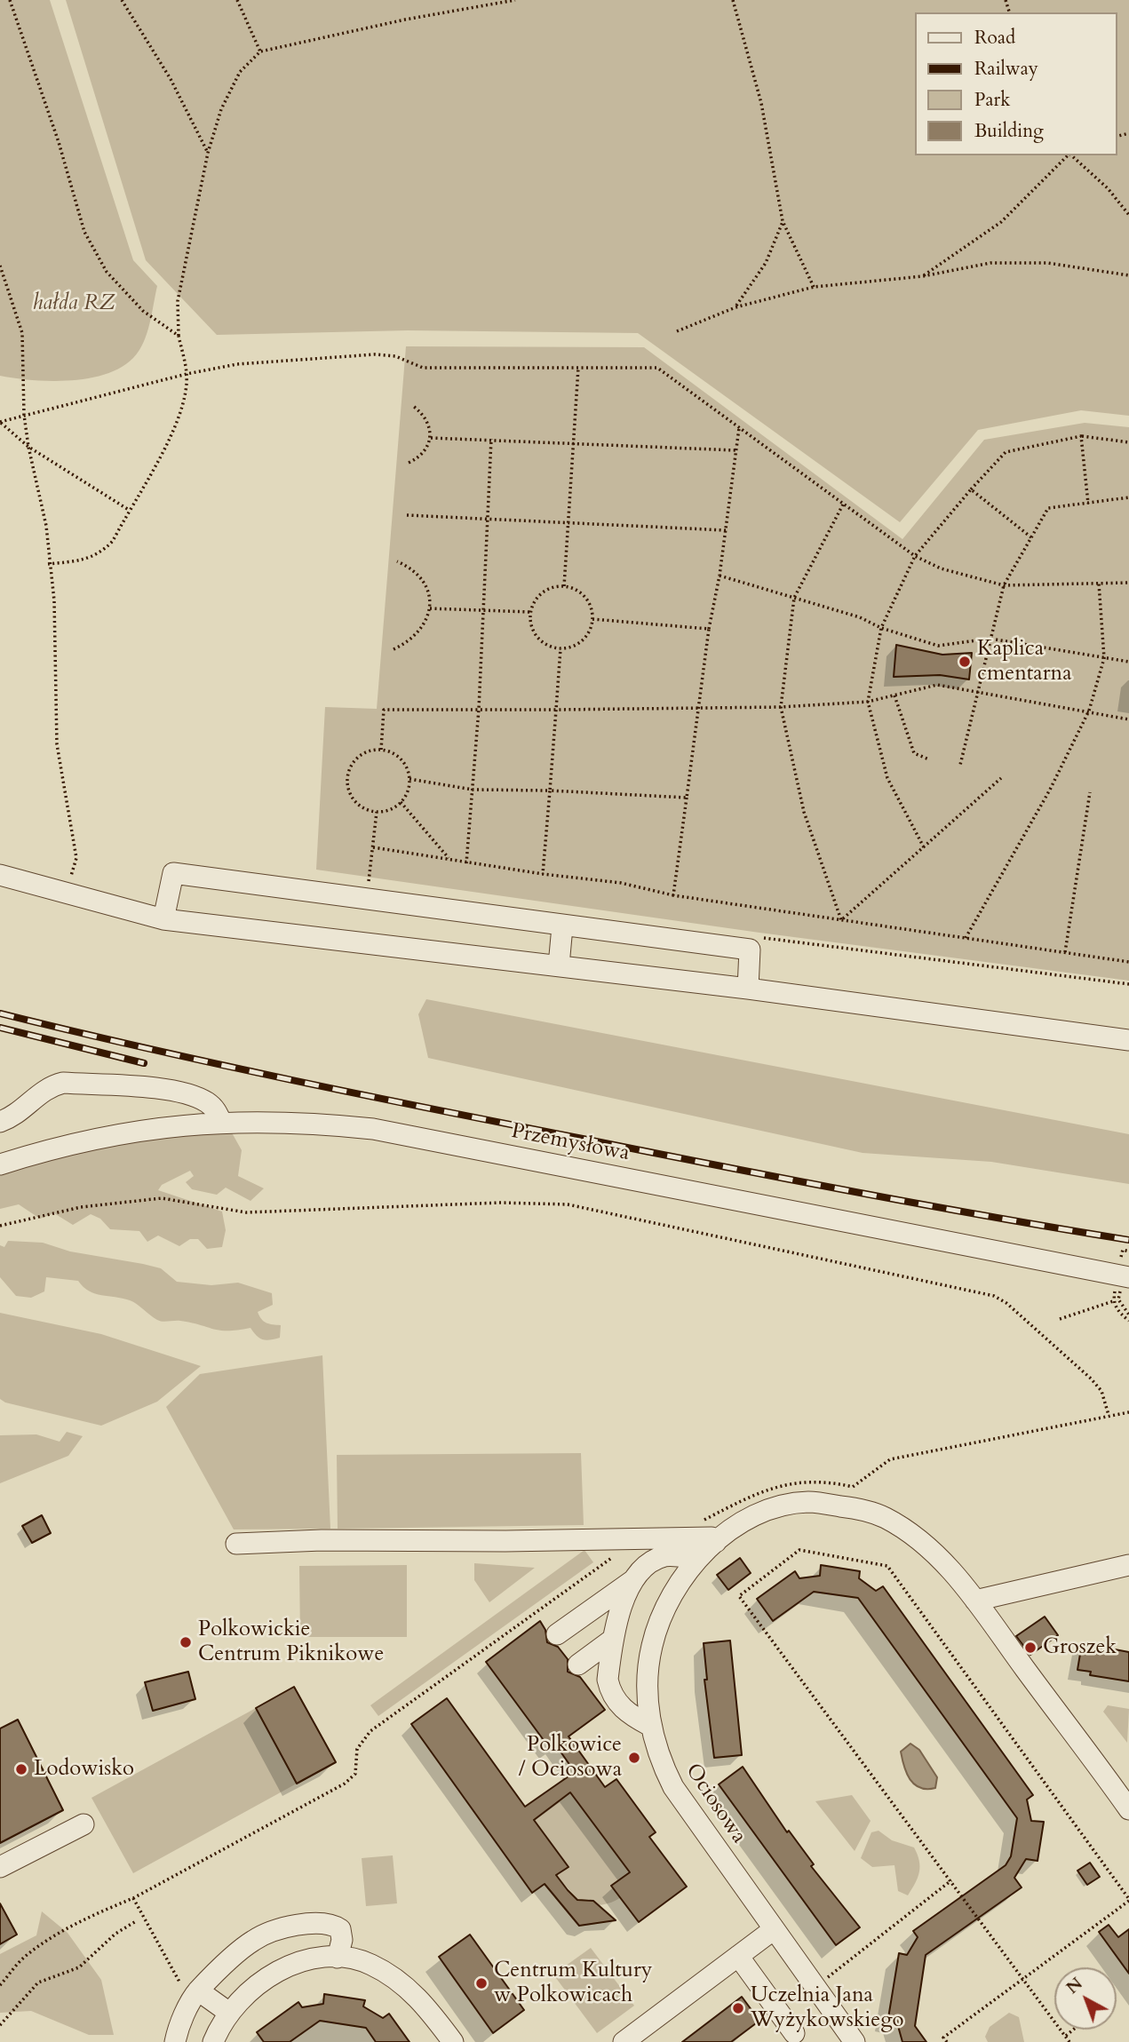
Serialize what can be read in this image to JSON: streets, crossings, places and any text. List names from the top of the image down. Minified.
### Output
{"streets":{"street":["Przemysłowa","Ociosowa"]},"parks":["hałda RZ"],"places":["Kaplica cmentarna","Polkowickie Centrum Piknikowe","Groszek","Polkowice / Ociosowa","Lodowisko","Centrum Kultury w Polkowicach","Uczelnia Jana Wyżykowskiego"],"legend":["Road","Railway","Park","Building"],"north":"top left"}
